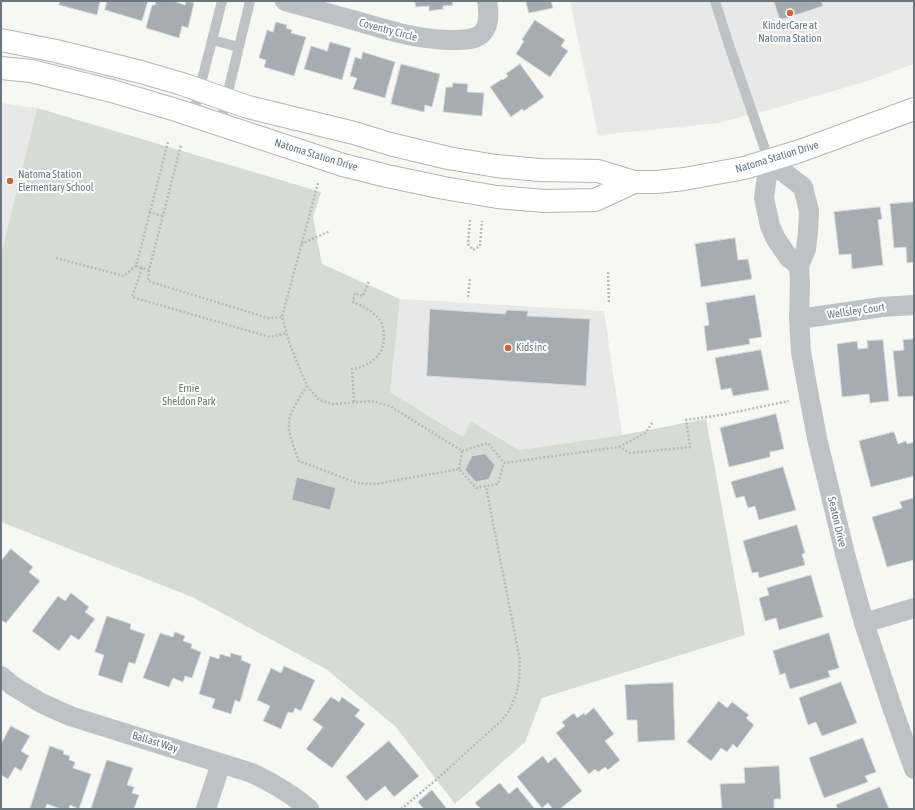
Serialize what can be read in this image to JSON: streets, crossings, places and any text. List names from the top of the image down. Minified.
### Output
{"streets":{"street":["Coventry Circle","Natoma Station Drive","Wellsley Court","Seaton Drive","Ballast Way"]},"crossings":[["Natoma Station Drive","Seaton Drive"],["Wellsley Court","Seaton Drive"]],"parks":["Ernie Sheldon Park"],"places":["KinderCare at Natoma Station","Natoma Station Elementary School","Kids inc"]}
